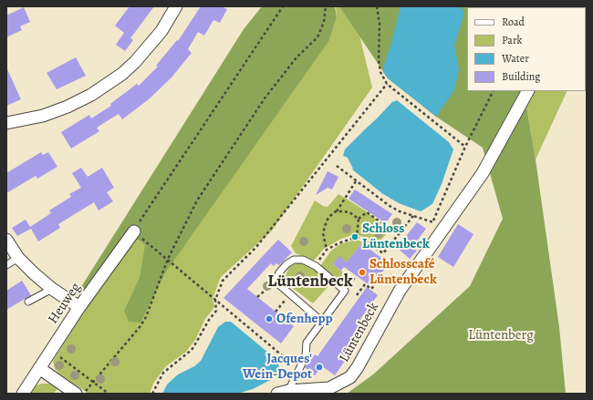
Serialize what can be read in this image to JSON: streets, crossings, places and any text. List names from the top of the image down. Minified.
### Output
{"streets":{"street":["Heuweg","Lüntenbeck"]},"districts":["Lüntenbeck"],"parks":["Lüntenberg"],"places":["Schloss Lüntenbeck","Schlosscafé Lüntenbeck","Ofenhepp","Jacques' Wein-Depot"],"legend":["Road","Park","Water","Building"]}
